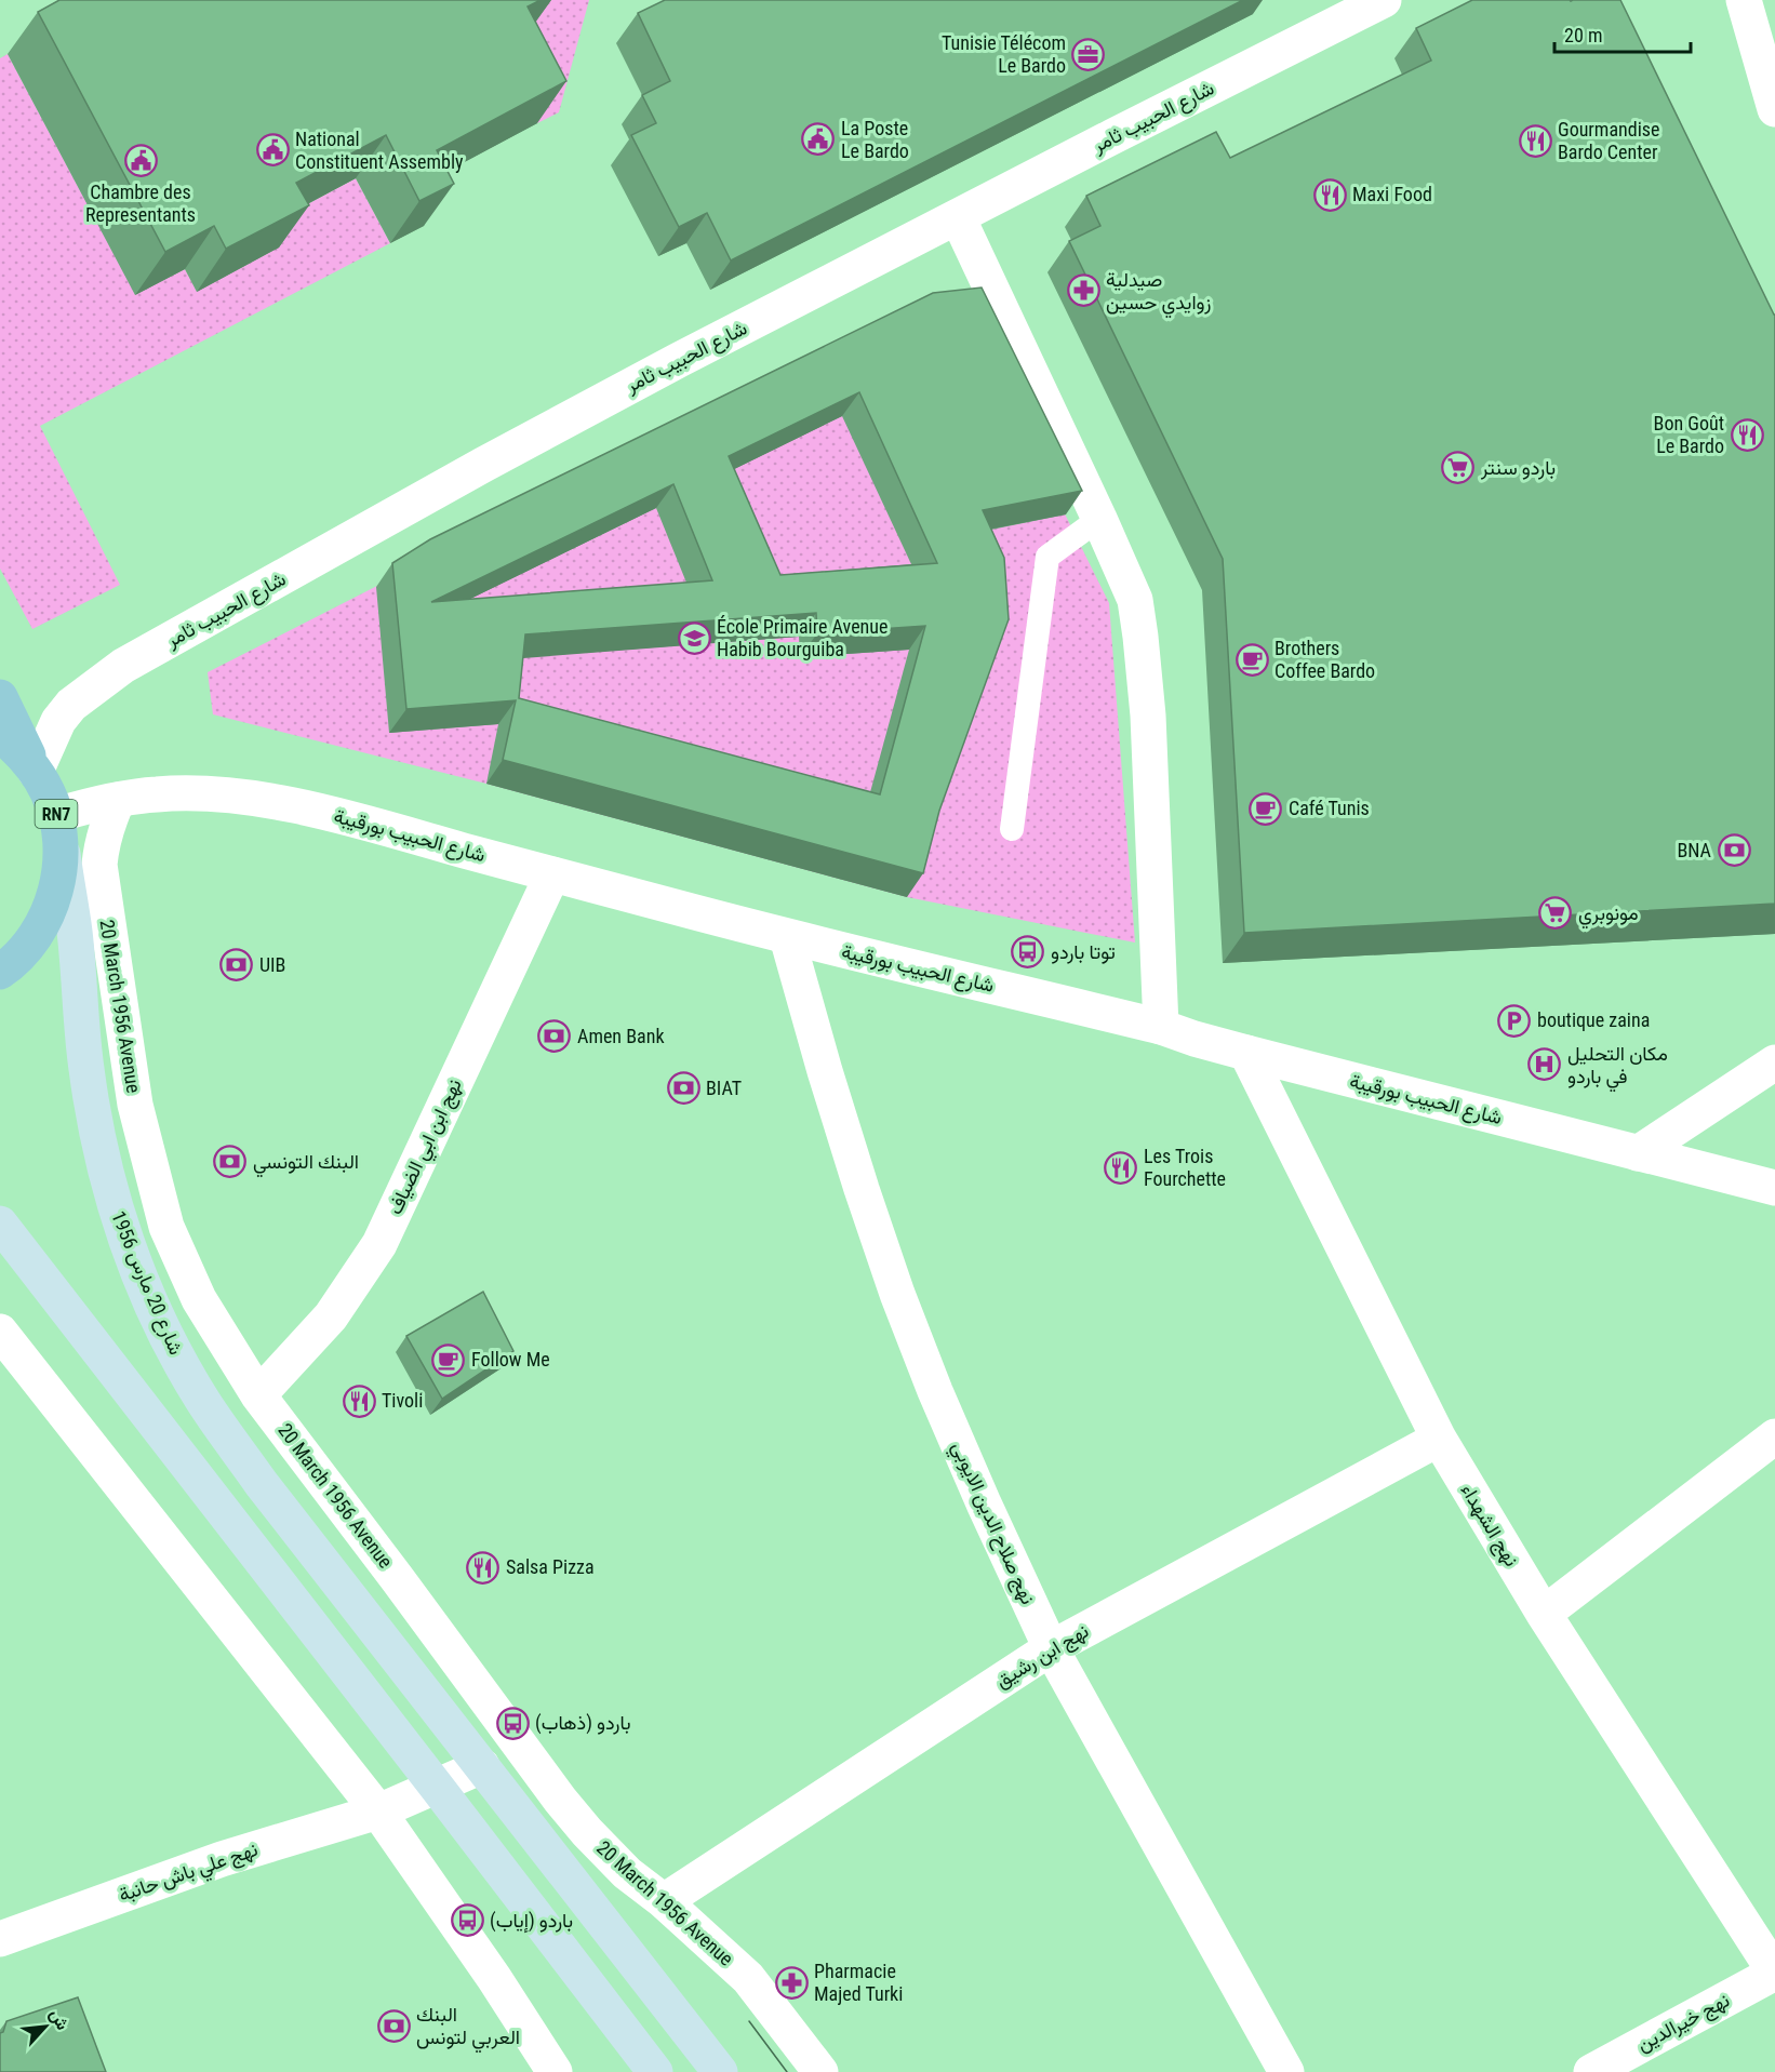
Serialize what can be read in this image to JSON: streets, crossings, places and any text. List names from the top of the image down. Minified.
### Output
{"streets":{"main road":["RN7","شارع 20 مارس 1956"],"street":["شارع الحبيب ثامر","شارع الحبيب بورقيبة","20 March 1956 Avenue","نهج ابن ابي الضياف","نهج صلاح الدين الايوبي","نهج الشهداء","نهج ابن رشيق","نهج علي باش حانبة","نهج خيرالدين"]},"crossings":[["شارع الحبيب ثامر","RN7"],["RN7","شارع الحبيب بورقيبة"],["RN7","شارع 20 مارس 1956"],["شارع الحبيب بورقيبة","20 March 1956 Avenue"],["شارع الحبيب بورقيبة","نهج ابن ابي الضياف"],["شارع الحبيب بورقيبة","شارع 20 مارس 1956"],["شارع الحبيب بورقيبة","نهج صلاح الدين الايوبي"],["شارع الحبيب بورقيبة","نهج الشهداء"],["20 March 1956 Avenue","نهج ابن ابي الضياف"],["20 March 1956 Avenue","نهج ابن رشيق"],["شارع 20 مارس 1956","نهج علي باش حانبة"],["نهج صلاح الدين الايوبي","نهج ابن رشيق"],["نهج الشهداء","نهج ابن رشيق"],["نهج الشهداء","نهج خيرالدين"]],"places":{"office":["Tunisie Télécom Le Bardo"],"public building":["La Poste Le Bardo","National Constituent Assembly","Chambre des Representants"],"restaurant":["Gourmandise Bardo Center","Maxi Food","Bon Goût Le Bardo","Les Trois Fourchette","Tivoli","Salsa Pizza"],"pharmacy":["صيدلية زوايدي حسين","Pharmacie Majed Turki"],"supermarket":["باردو سنتر","مونوبري"],"school or university":["École Primaire Avenue Habib Bourguiba"],"cafe":["Brothers Coffee Bardo","Café Tunis","Follow Me"],"bank":["BNA","UIB","Amen Bank","BIAT","البنك التونسي","البنك العربي لتونس"],"bus stop":["توتا باردو","باردو (ذهاب)","باردو (إياب)"],"parking":["boutique zaina"],"hospital":["مكان التحليل في باردو"]},"scale_bar":"20 m","north":"top right"}
